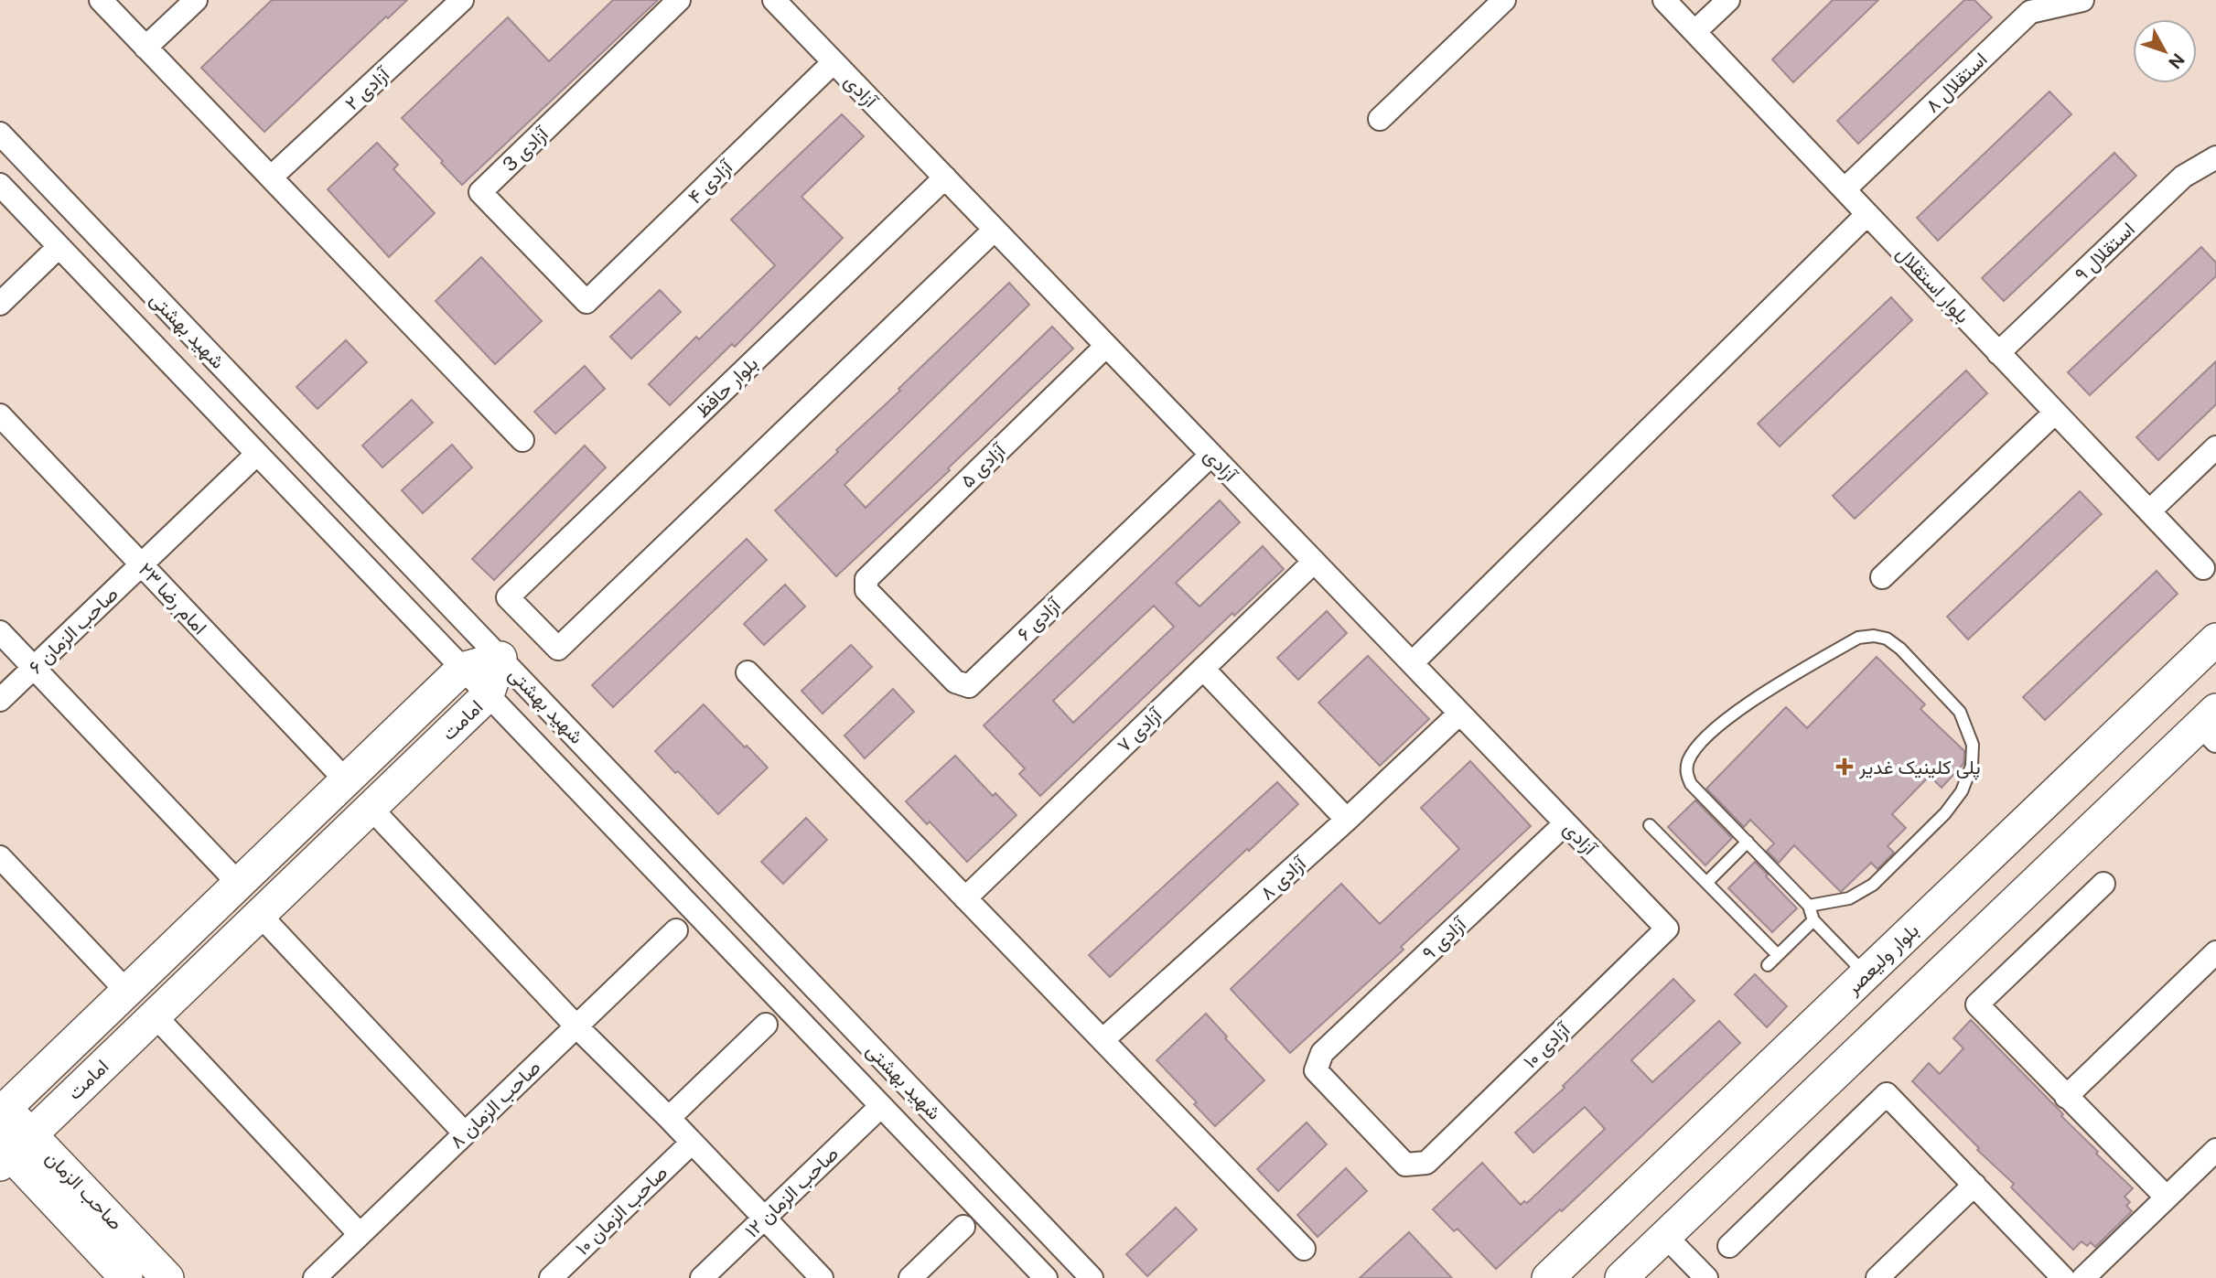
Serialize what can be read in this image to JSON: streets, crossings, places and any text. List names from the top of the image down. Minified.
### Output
{"streets":{"street":["استقلال ۸","آزادی ۲","آزادی","آزادی 3","آزادی ۴","استقلال ۹","بلوار استقلال","شهید بهشتی","بلوار حافظ","آزادی ۵","امام رضا ۲۳","آزادی ۶","صاحب الزمان ۶","امامت","آزادی ۷","آزادی ۸","آزادی ۹","بلوار ولیعصر","آزادی ۱۰","صاحب الزمان ۸","صاحب الزمان","صاحب الزمان ۱۲","صاحب الزمان ۱۰"]},"crossings":[["استقلال ۸","بلوار استقلال"],["آزادی","آزادی ۴"],["آزادی","بلوار حافظ"],["آزادی","آزادی ۵"],["آزادی","آزادی ۶"],["آزادی","آزادی ۷"],["آزادی","آزادی ۸"],["آزادی","آزادی ۹"],["آزادی","آزادی ۱۰"],["آزادی 3","آزادی ۴"],["استقلال ۹","بلوار استقلال"],["شهید بهشتی","صاحب الزمان ۶"],["شهید بهشتی","امامت"],["شهید بهشتی","صاحب الزمان ۱۲"],["آزادی ۵","آزادی ۶"],["امام رضا ۲۳","صاحب الزمان ۶"],["امام رضا ۲۳","امامت"],["امامت","صاحب الزمان"],["آزادی ۹","آزادی ۱۰"]],"places":{"health":["پلی کلینیک غدیر"]},"north":"bottom right"}
